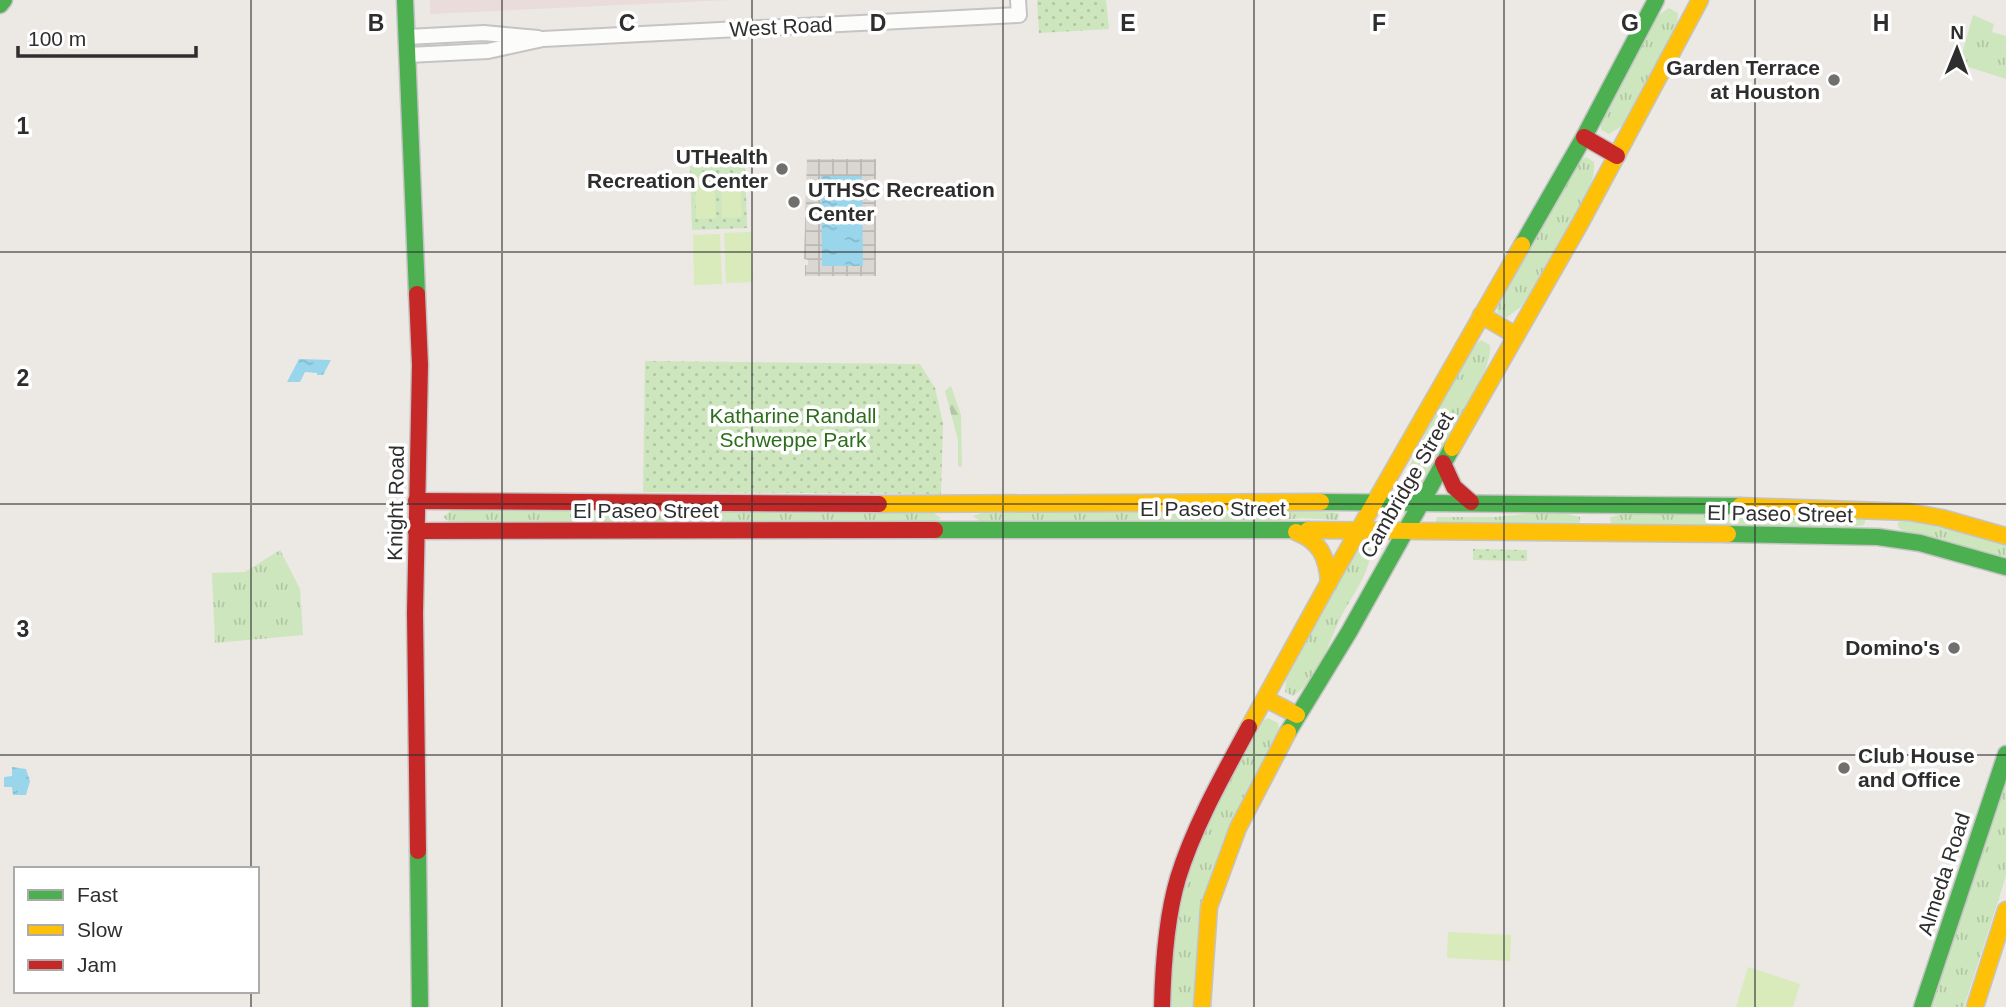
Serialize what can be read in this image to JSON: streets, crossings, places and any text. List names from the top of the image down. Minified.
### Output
{"streets":{"street":["West Road","Cambridge Street","Knight Road","El Paseo Street","Almeda Road"]},"crossings":[["West Road","Knight Road"],["Cambridge Street","El Paseo Street"],["Knight Road","El Paseo Street"]],"parks":["Katharine Randall Schweppe Park"],"places":["Garden Terrace at Houston","UTHealth Recreation Center","UTHSC Recreation Center","Domino's","Club House and Office"],"legend":["Fast","Slow","Jam"],"scale_bar":"100 m","north":"top","grid":{"columns":["B","C","D","E","F","G","H"],"rows":["1","2","3"]}}
